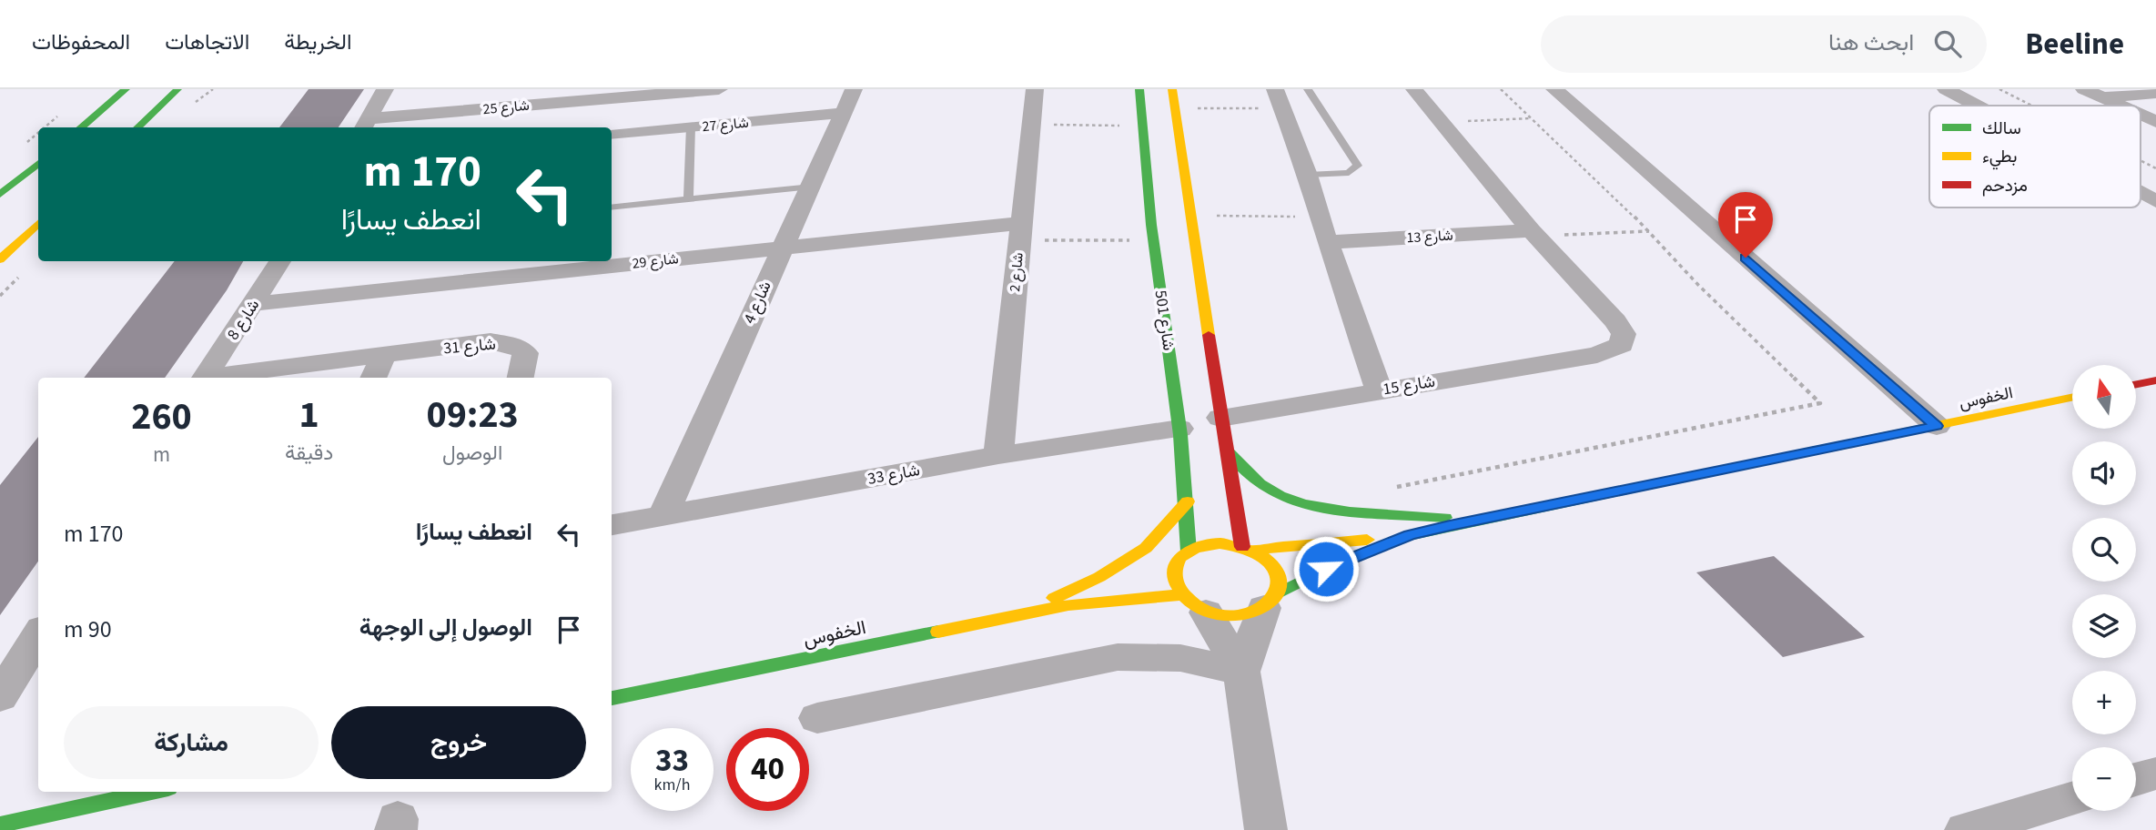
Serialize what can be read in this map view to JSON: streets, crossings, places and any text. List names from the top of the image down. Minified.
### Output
{"streets":{"street":["شارع 25","شارع 27","شارع 13","شارع 29","شارع 2","شارع 4","شارع 8","شارع 501","شارع 31","شارع 15","الخفوس","شارع 33"]},"crossings":[["شارع 27","شارع 4"],["شارع 13","شارع 15"],["شارع 29","شارع 2"],["شارع 29","شارع 4"],["شارع 29","شارع 8"],["شارع 2","شارع 33"],["شارع 4","شارع 33"],["شارع 501","الخفوس"],["شارع 501","شارع 33"]],"legend":["سالك","بطيء","مزدحم"],"north":"top","page":{"header":"Beeline","search":"ابحث هنا","nav":["الخريطة","الاتجاهات","المحفوظات"],"turn":["170 m","انعطف يسارًا"],"map_buttons":["+","−"],"eta":["09:23","الوصول","1","دقيقة","260","m"],"list":[{"name":"انعطف يسارًا","value":"170 m"},{"name":"الوصول إلى الوجهة","value":"90 m"}],"buttons":["خروج","مشاركة"],"speed":"33 km/h","limit":"40"}}
